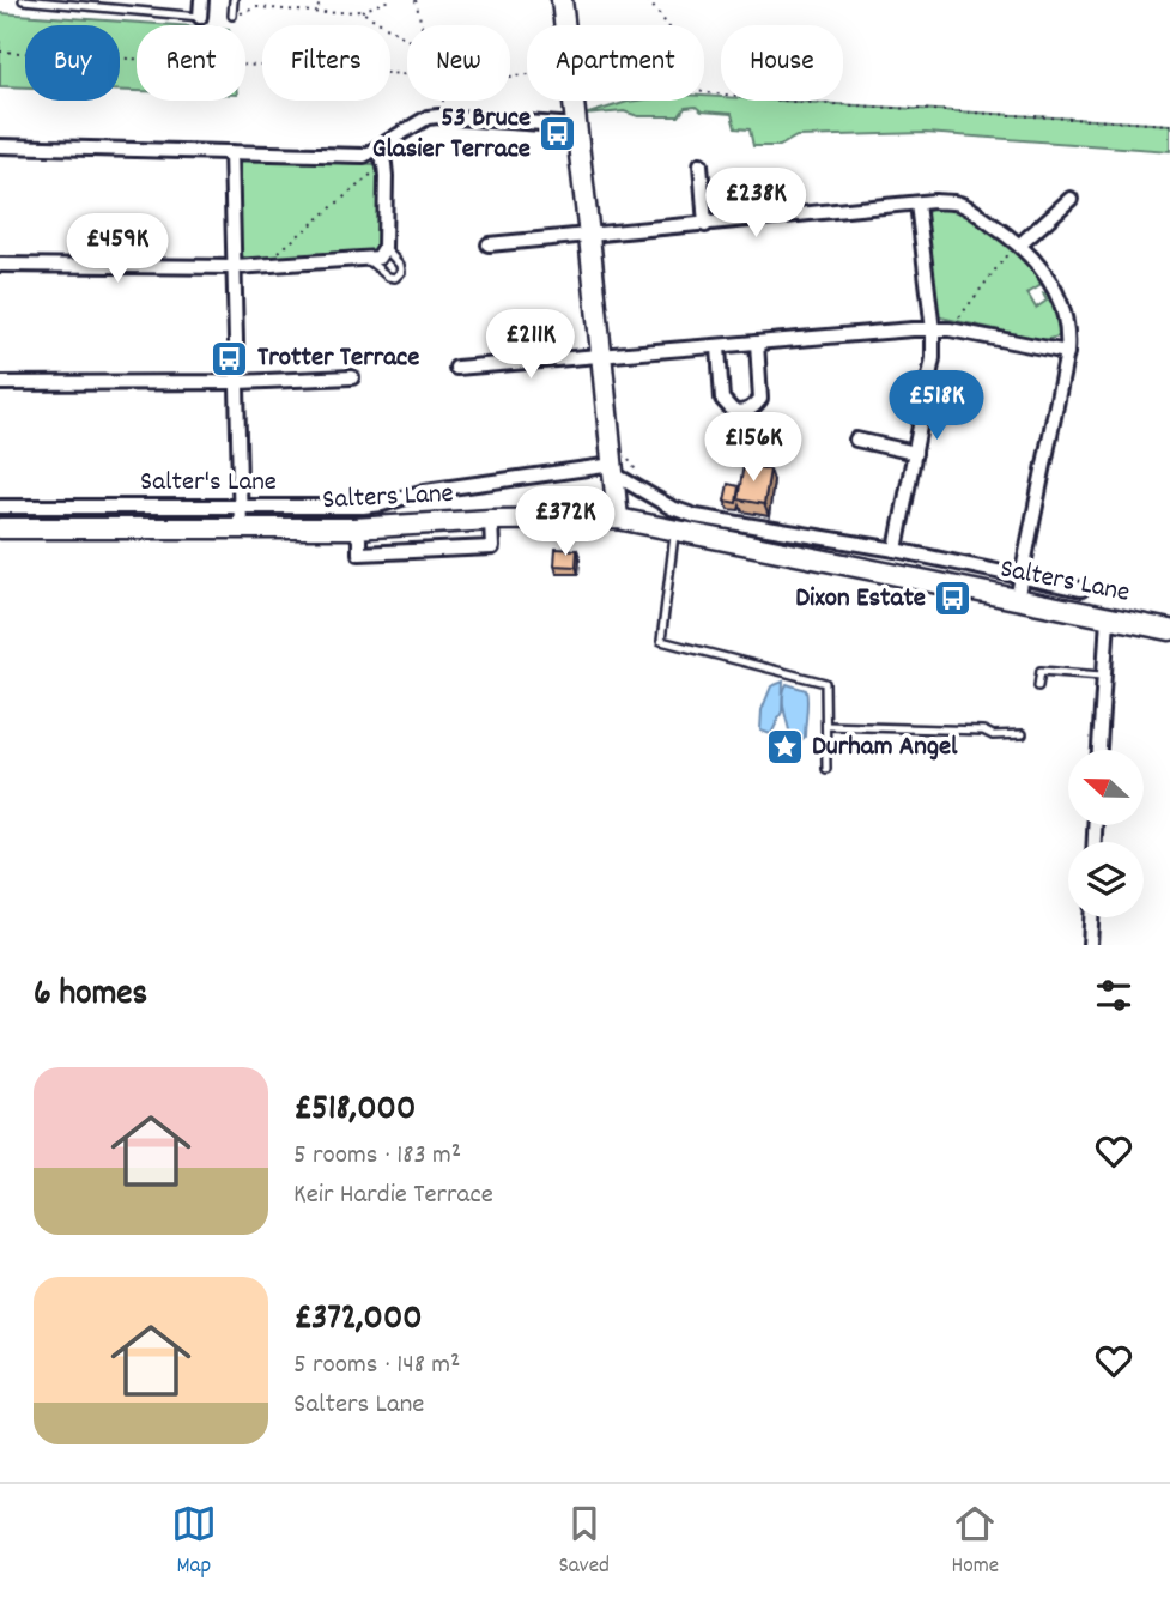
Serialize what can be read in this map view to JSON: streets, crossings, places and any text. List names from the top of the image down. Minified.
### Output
{"streets":{"main road":["Salters Lane"],"street":["Salter's Lane"]},"places":{"bus stop":["53 Bruce Glasier Terrace","Trotter Terrace","Dixon Estate"],"place":["Durham Angel"]},"north":"left","page":{"chip":["Buy","Rent","Filters","New","Apartment","House"],"price":["£238K","£459K","£211K","£518K","£156K","£372K"],"heading":"6 homes","list":[{"name":"£518,000","note":"5 rooms · 183 m² · Keir Hardie Terrace"},{"name":"£372,000","note":"5 rooms · 148 m² · Salters Lane"}],"tabs":["Map","Saved","Home"]}}
